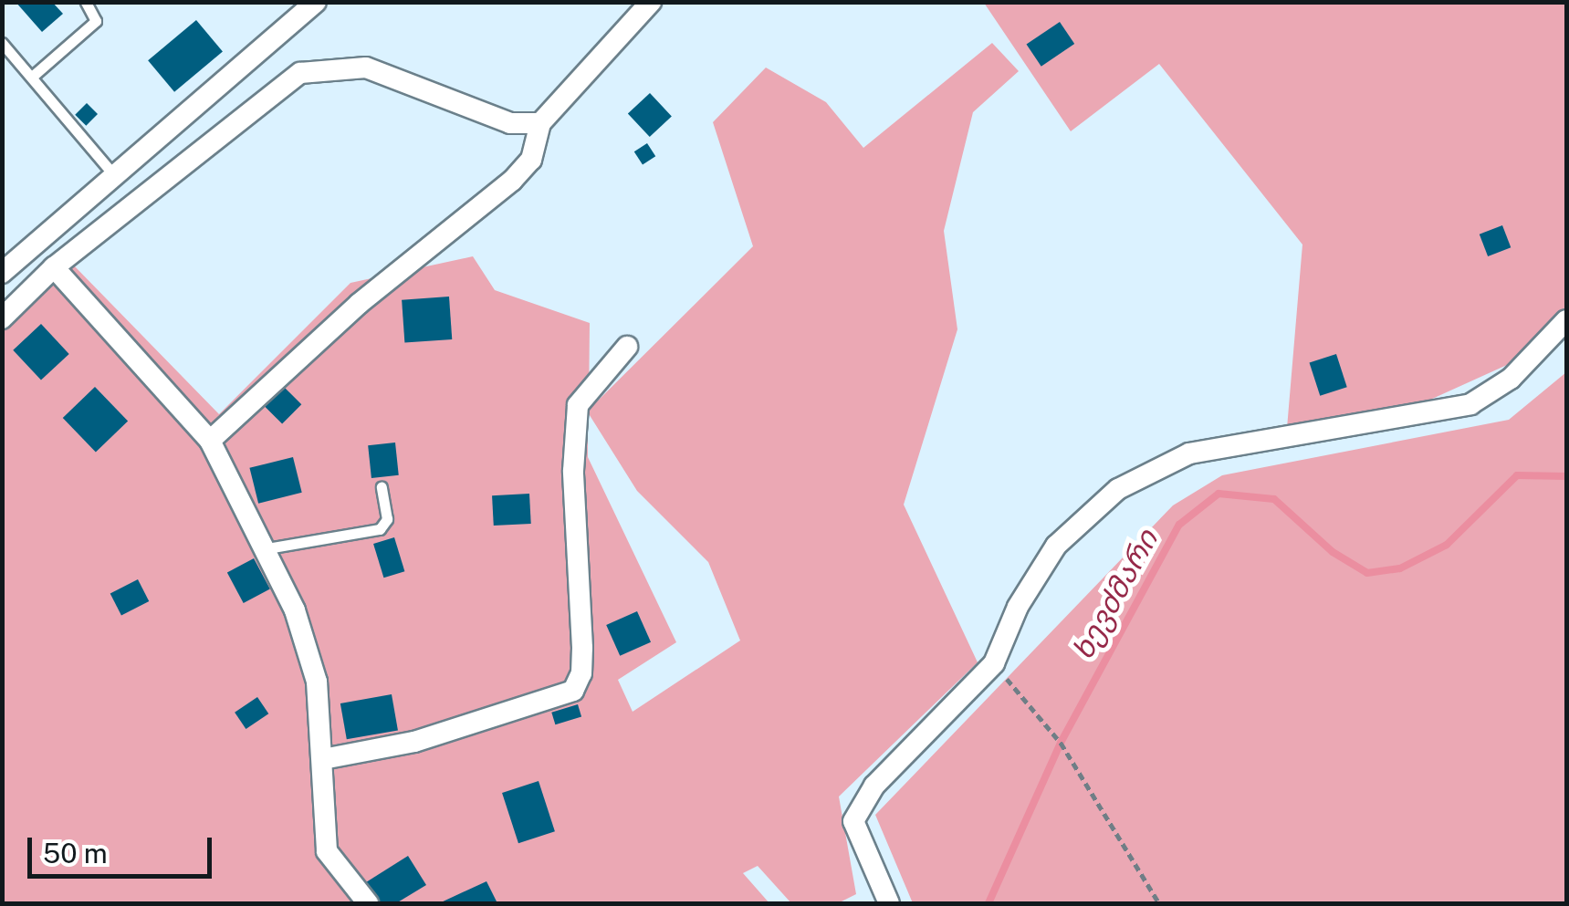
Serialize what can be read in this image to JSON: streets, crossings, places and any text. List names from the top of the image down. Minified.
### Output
{"water":["ხევძმარი"],"scale_bar":"50 m"}
